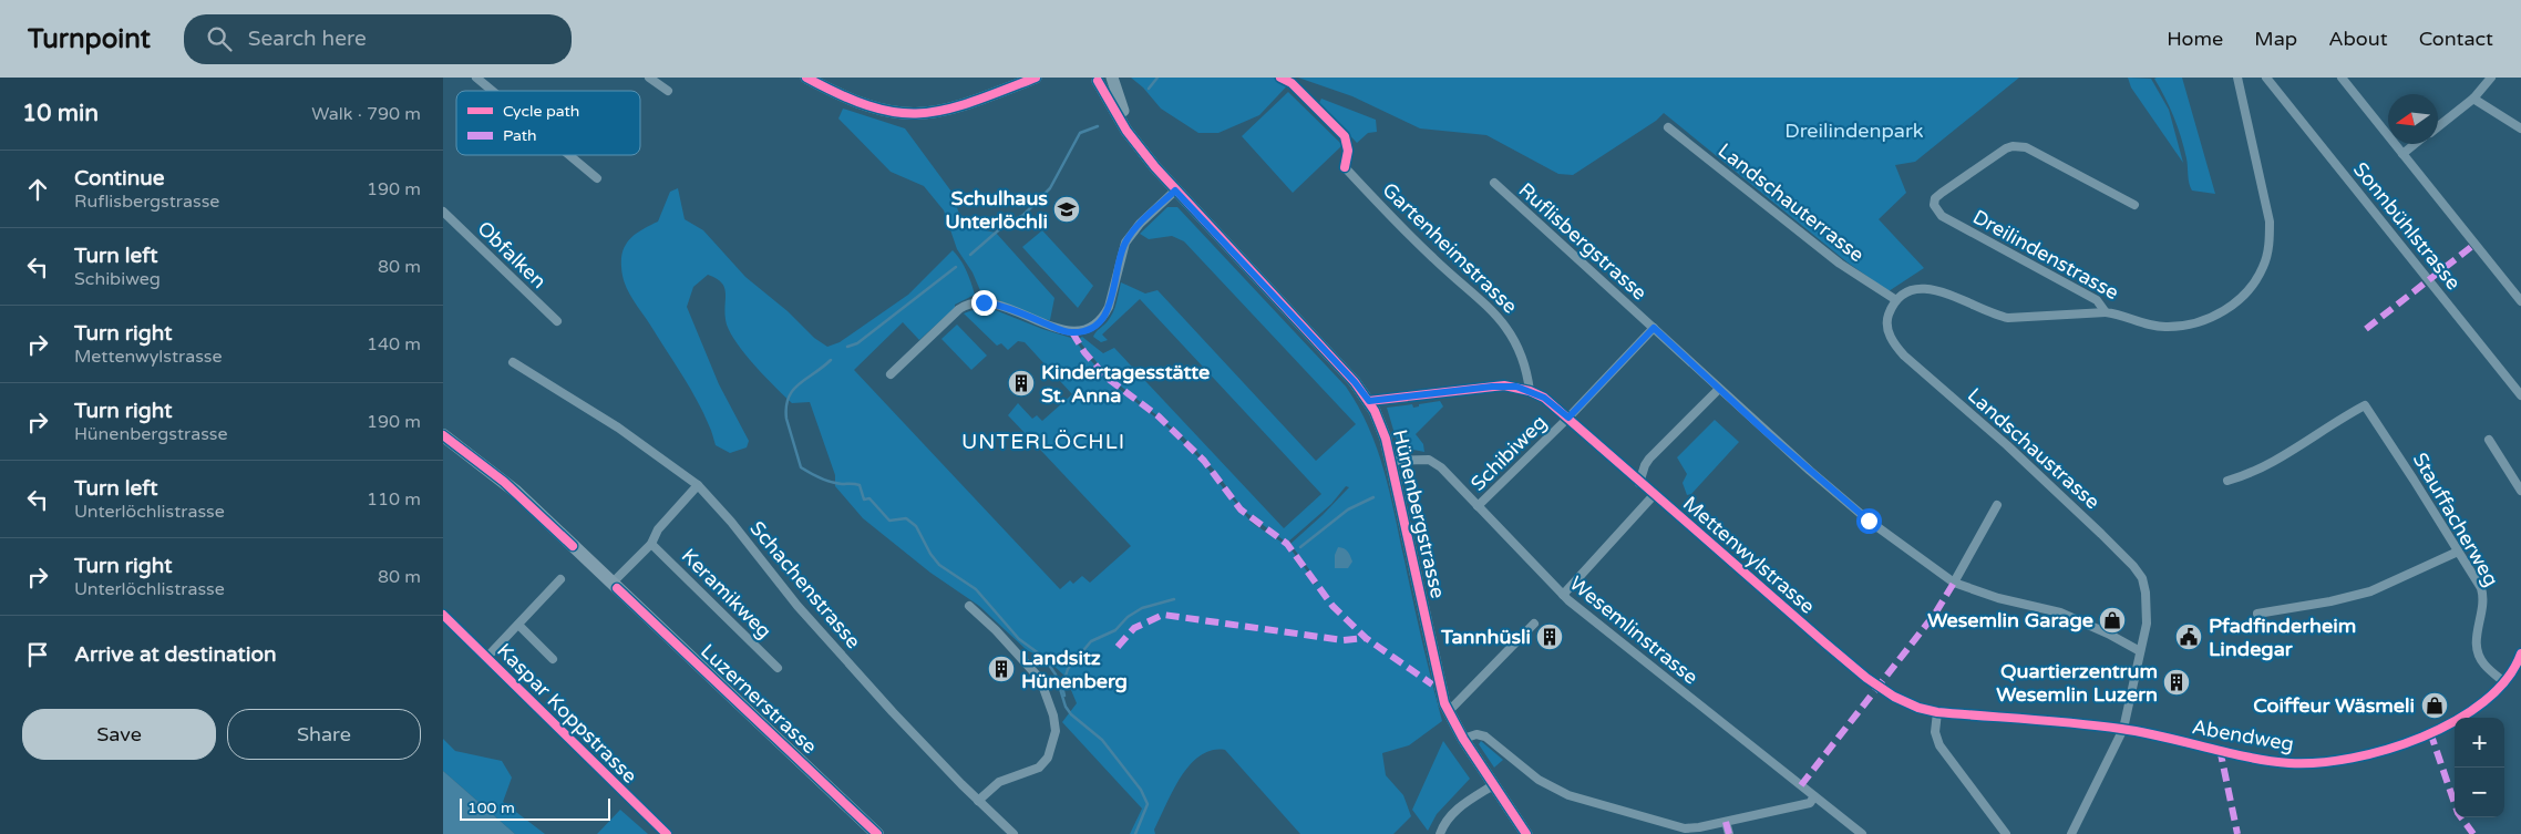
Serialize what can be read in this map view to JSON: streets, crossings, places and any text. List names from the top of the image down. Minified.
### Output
{"streets":{"main road":["Luzernerstrasse"],"street":["Landschauterrasse","Sonnbühlstrasse","Ruflisbergstrasse","Gartenheimstrasse","Obfalken","Dreilindenstrasse","Landschaustrasse","Schibiweg","Hünenbergstrasse","Stauffacherweg","Mettenwylstrasse","Schachenstrasse","Keramikweg","Wesemlinstrasse","Kaspar Koppstrasse","Abendweg"]},"crossings":[["Landschauterrasse","Landschaustrasse"],["Ruflisbergstrasse","Landschaustrasse"],["Ruflisbergstrasse","Schibiweg"],["Gartenheimstrasse","Mettenwylstrasse"],["Landschaustrasse","Mettenwylstrasse"],["Landschaustrasse","Abendweg"],["Schibiweg","Mettenwylstrasse"],["Schibiweg","Wesemlinstrasse"],["Hünenbergstrasse","Mettenwylstrasse"],["Hünenbergstrasse","Wesemlinstrasse"],["Stauffacherweg","Abendweg"],["Mettenwylstrasse","Abendweg"]],"districts":["UNTERLÖCHLI"],"parks":["Dreilindenpark"],"places":{"school or university":["Schulhaus Unterlöchli"],"building":["Kindertagesstätte St. Anna","Tannhüsli","Landsitz Hünenberg","Quartierzentrum Wesemlin Luzern"],"shop":["Wesemlin Garage","Coiffeur Wäsmeli"],"public building":["Pfadfinderheim Lindegar"]},"legend":["Cycle path","Path"],"scale_bar":"100 m","north":"left","page":{"header":"Turnpoint","search":"Search here","nav":["Home","Map","About","Contact"],"heading":["10 min","Walk · 790 m"],"list":[["Continue","Ruflisbergstrasse","190 m"],["Turn left","Schibiweg","80 m"],["Turn right","Mettenwylstrasse","140 m"],["Turn right","Hünenbergstrasse","190 m"],["Turn left","Unterlöchlistrasse","110 m"],["Turn right","Unterlöchlistrasse","80 m"],"Arrive at destination"],"buttons":["Save","Share"],"map_buttons":["+","−"],"scale":"100 m"}}
